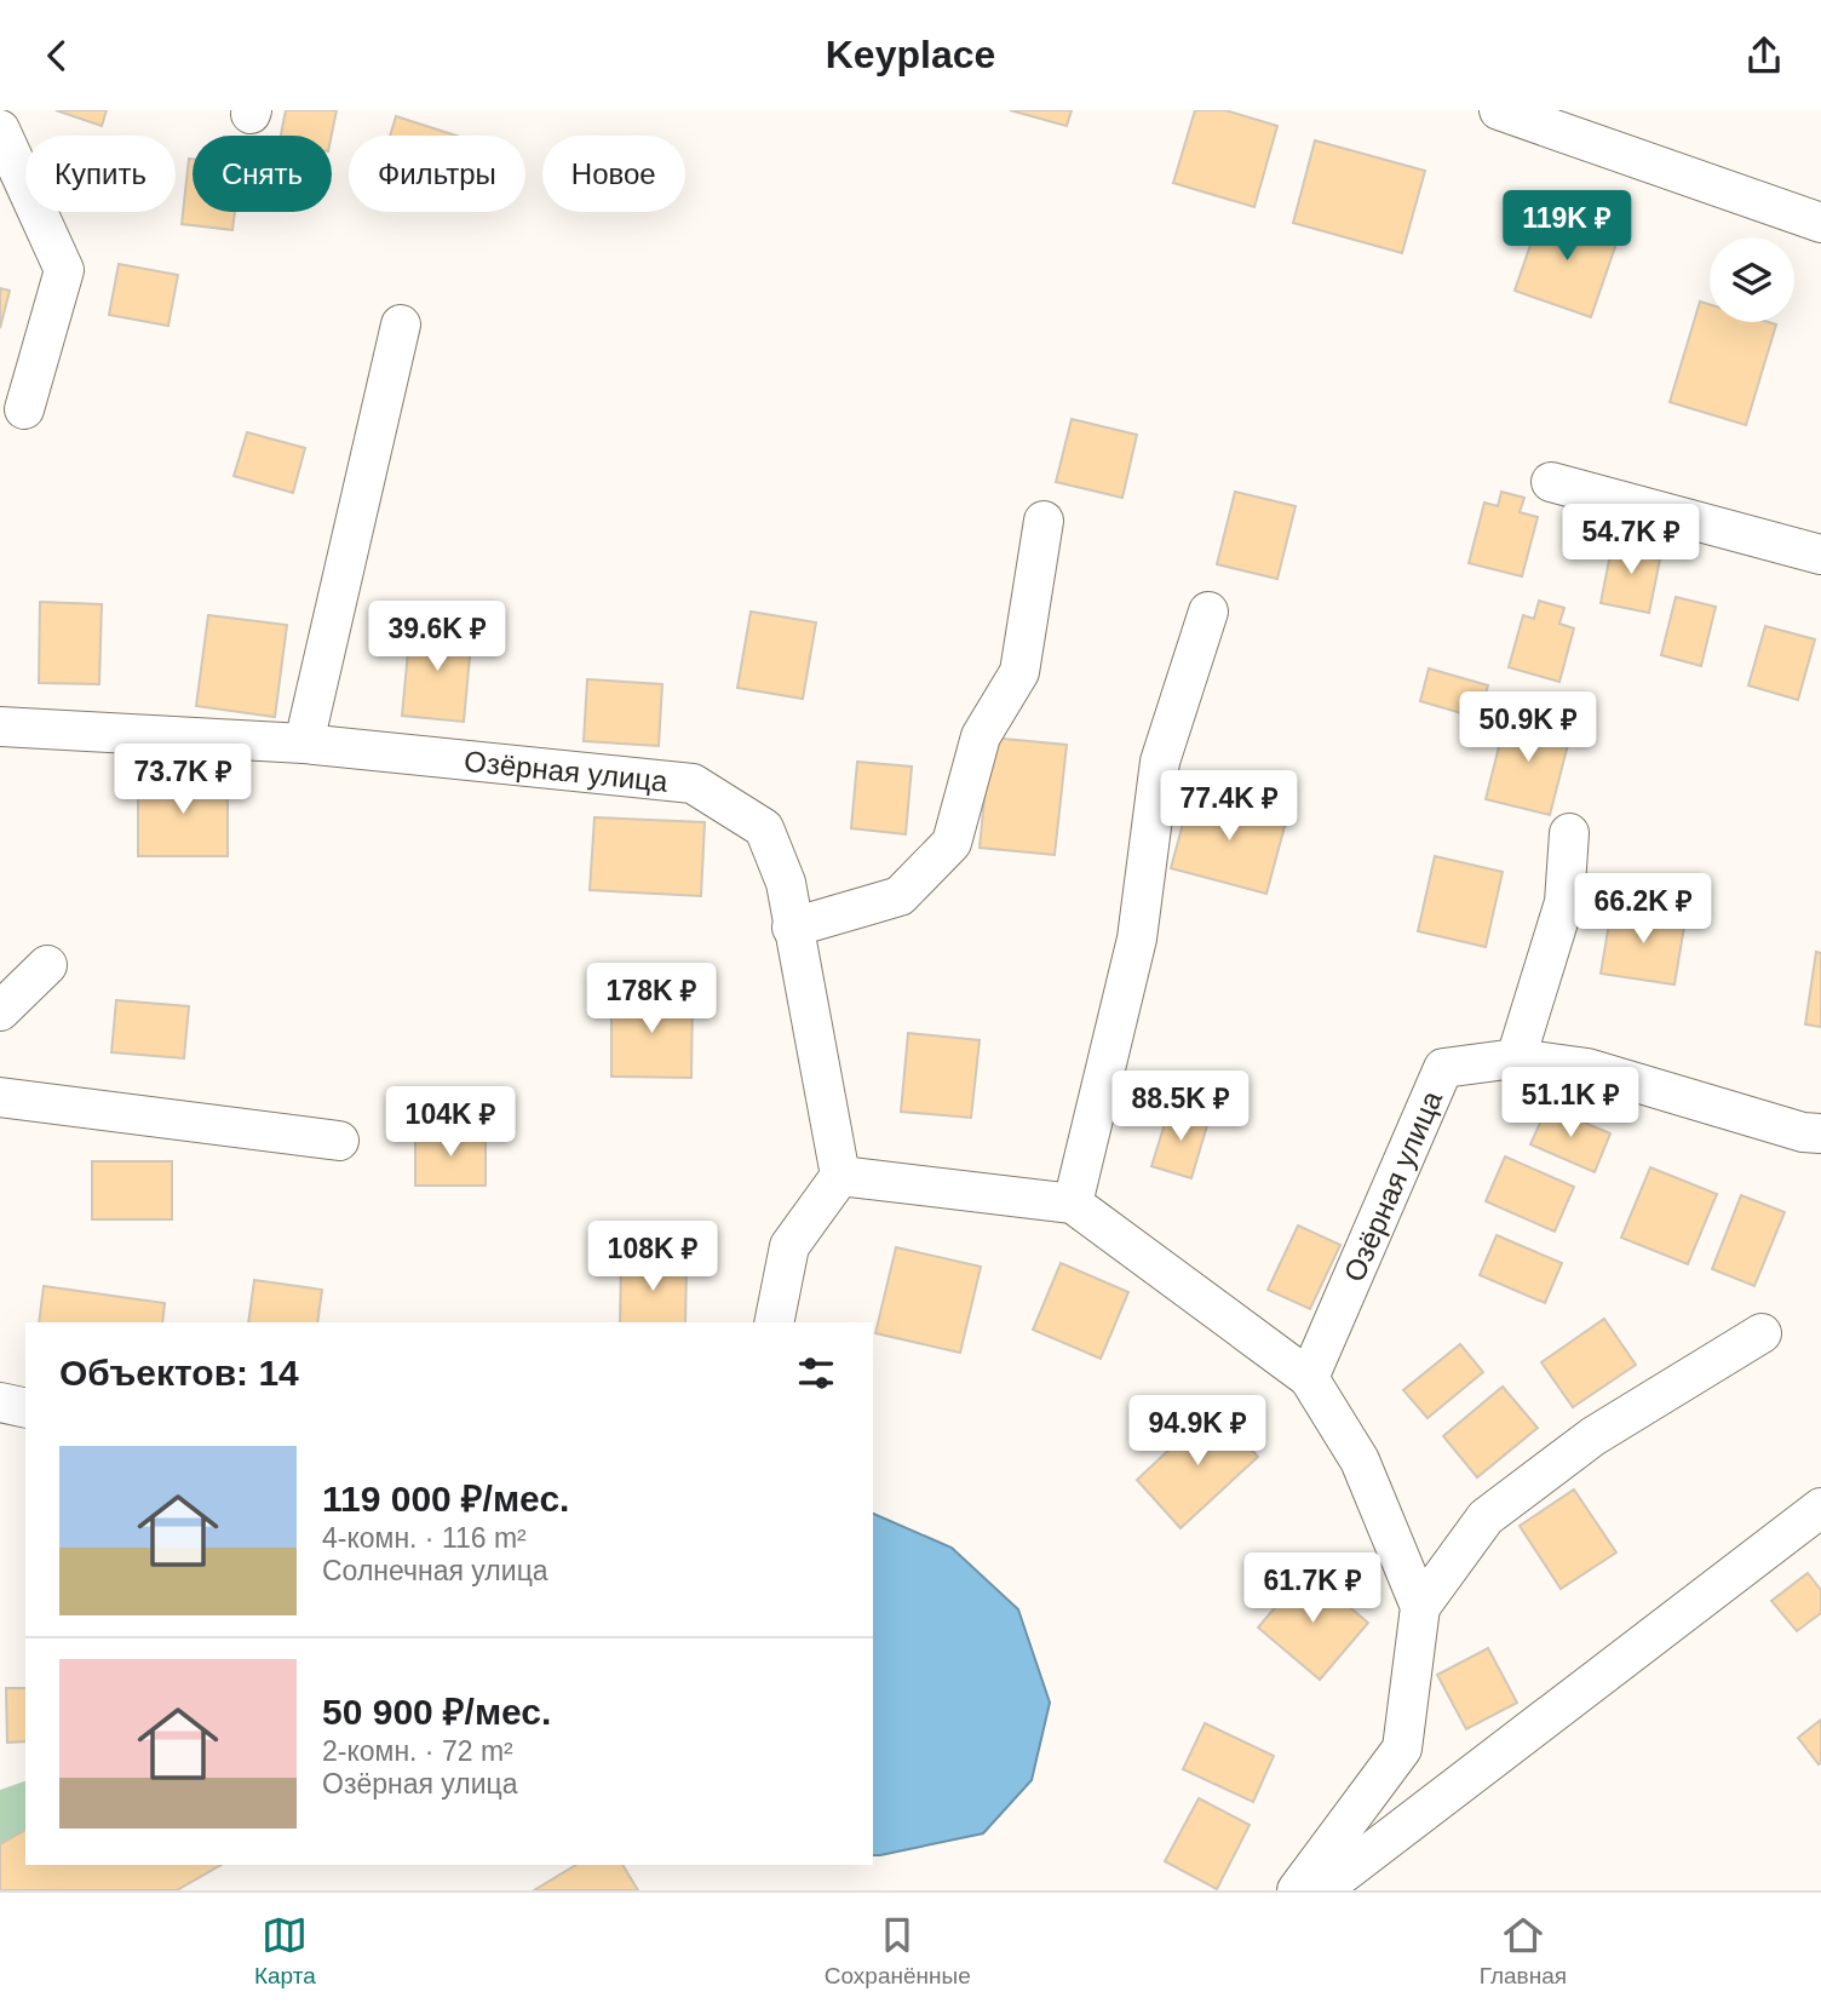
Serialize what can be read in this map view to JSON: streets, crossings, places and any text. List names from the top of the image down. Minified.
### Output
{"streets":{"street":["Озёрная улица"]},"page":{"header":"Keyplace","chip":["Купить","Снять","Фильтры","Новое"],"price":["119K ₽","54.7K ₽","39.6K ₽","50.9K ₽","73.7K ₽","77.4K ₽","66.2K ₽","178K ₽","51.1K ₽","88.5K ₽","104K ₽","108K ₽","94.9K ₽","61.7K ₽"],"heading":"Объектов: 14","list":[{"name":"119 000 ₽/мес.","note":"4-комн. · 116 m² · Солнечная улица"},{"name":"50 900 ₽/мес.","note":"2-комн. · 72 m² · Озёрная улица"}],"tabs":["Карта","Сохранённые","Главная"]}}
